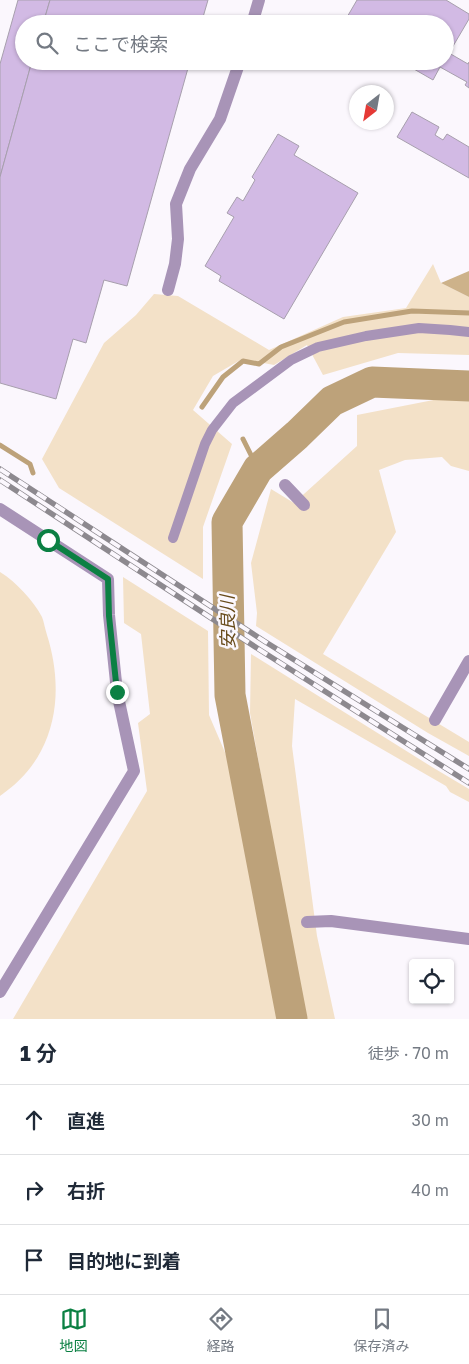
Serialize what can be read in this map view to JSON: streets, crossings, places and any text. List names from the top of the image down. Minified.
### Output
{"water":["安良川"],"north":"bottom left","page":{"search":"ここで検索","heading":["1 分","徒歩 · 70 m"],"list":[["直進","30 m"],["右折","40 m"],"目的地に到着"],"nav":["地図","経路","保存済み"]}}
